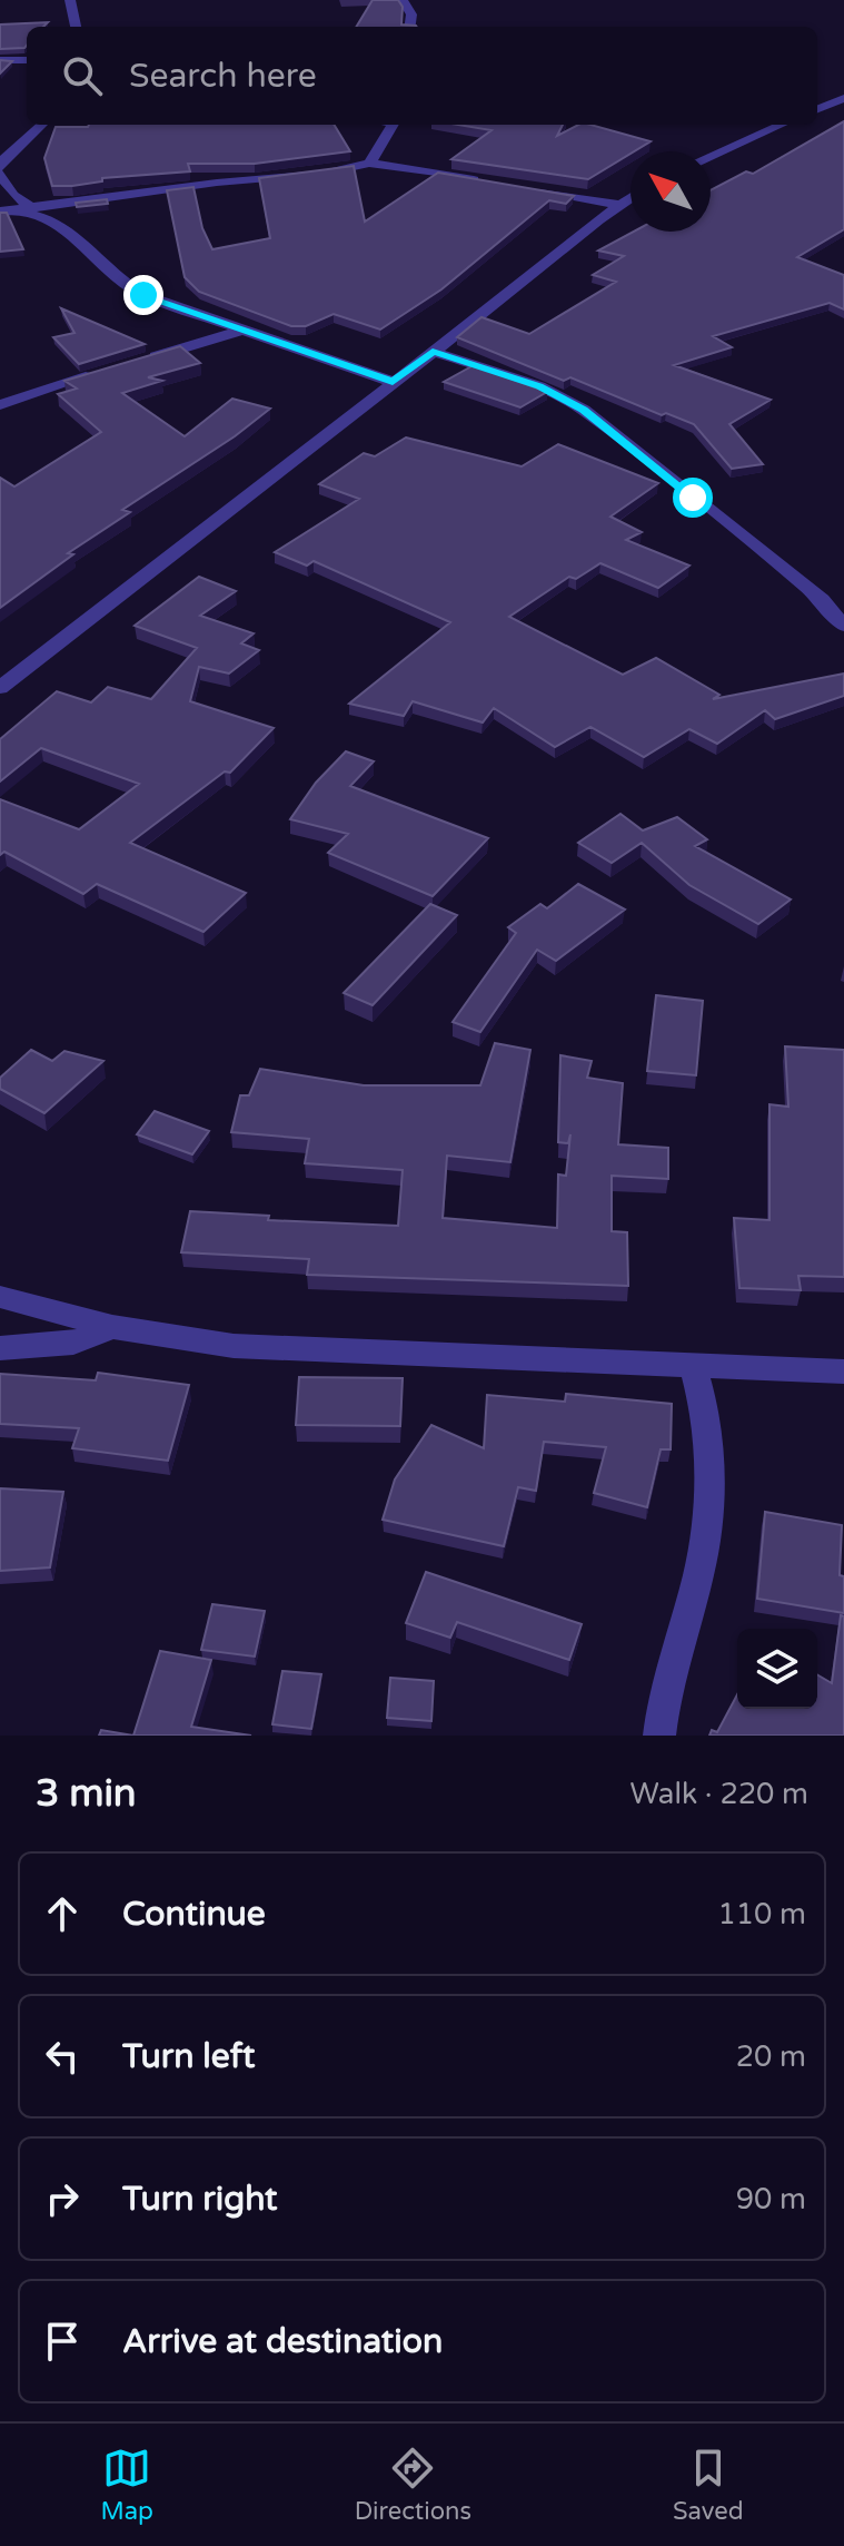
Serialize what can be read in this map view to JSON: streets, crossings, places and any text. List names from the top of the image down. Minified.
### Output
{"north":"top left","page":{"search":"Search here","heading":["3 min","Walk · 220 m"],"list":[["Continue","110 m"],["Turn left","20 m"],["Turn right","90 m"],"Arrive at destination"],"nav":["Map","Directions","Saved"]}}
